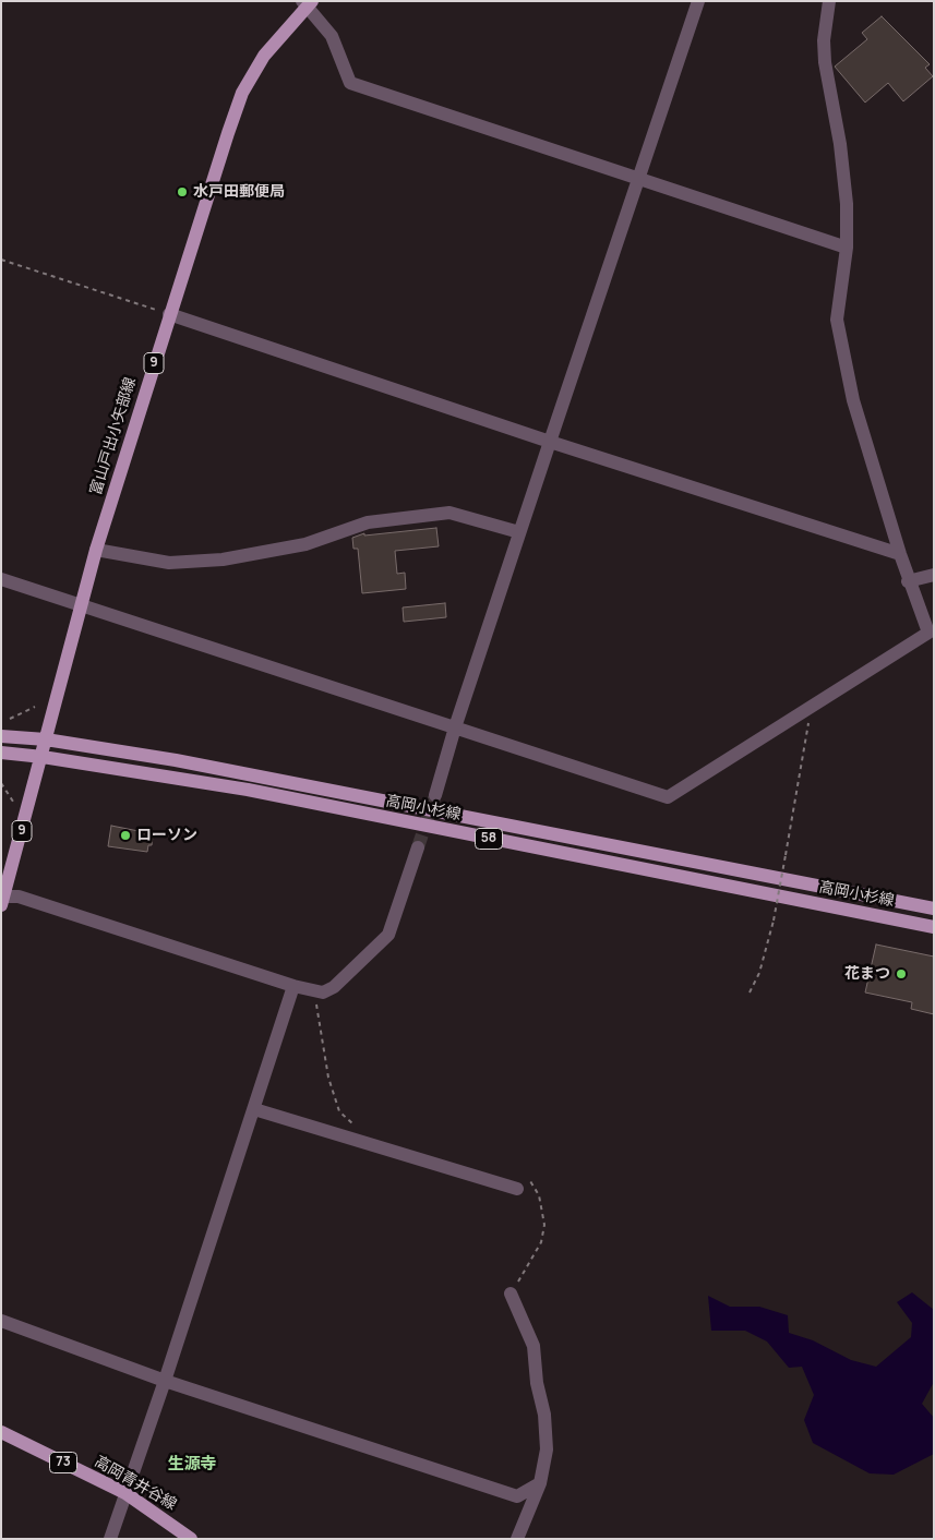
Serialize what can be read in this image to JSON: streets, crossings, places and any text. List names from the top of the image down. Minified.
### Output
{"streets":{"main road":["9","富山戸出小矢部線","高岡小杉線","58","73","高岡青井谷線"]},"crossings":[["富山戸出小矢部線","高岡小杉線"]],"districts":["生源寺"],"places":["水戸田郵便局","ローソン","花まつ"]}
